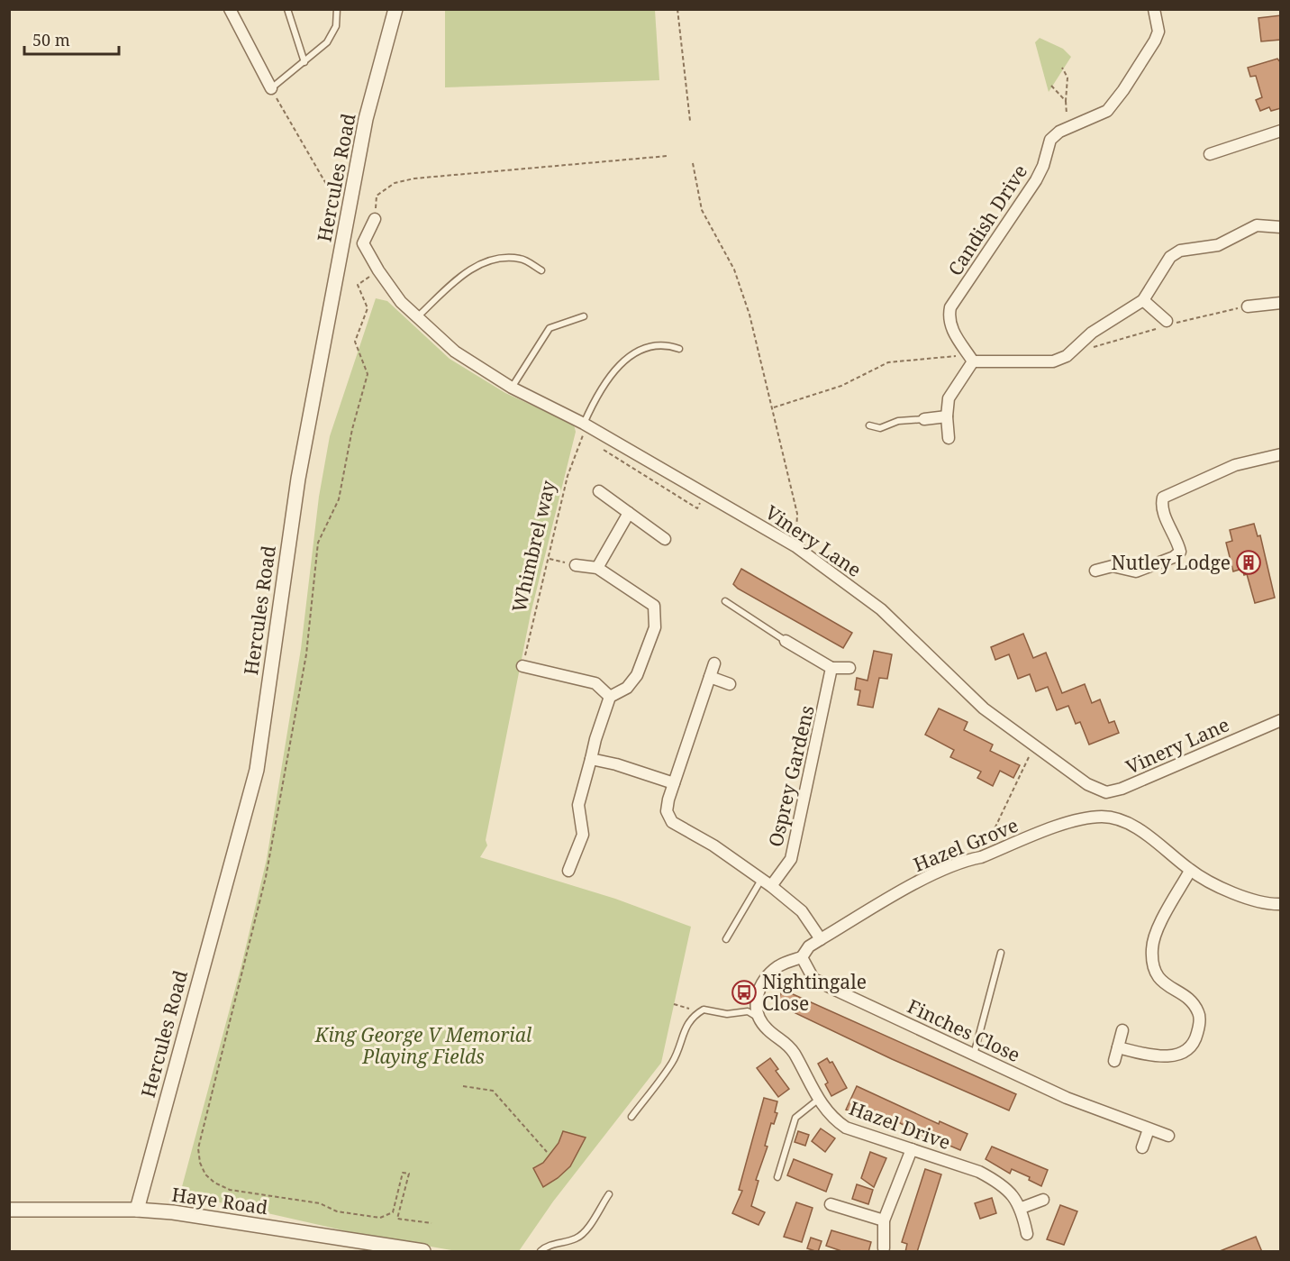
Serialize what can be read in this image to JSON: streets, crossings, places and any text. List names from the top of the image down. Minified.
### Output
{"streets":{"street":["Hercules Road","Candish Drive","Vinery Lane","Osprey Gardens","Hazel Grove","Finches Close","Hazel Drive","Haye Road"],"path":["Whimbrel way"]},"crossings":[["Hercules Road","Haye Road"],["Vinery Lane","Whimbrel way"]],"parks":["King George V Memorial Playing Fields"],"places":{"building":["Nutley Lodge"],"bus stop":["Nightingale Close"]},"scale_bar":"50 m"}
